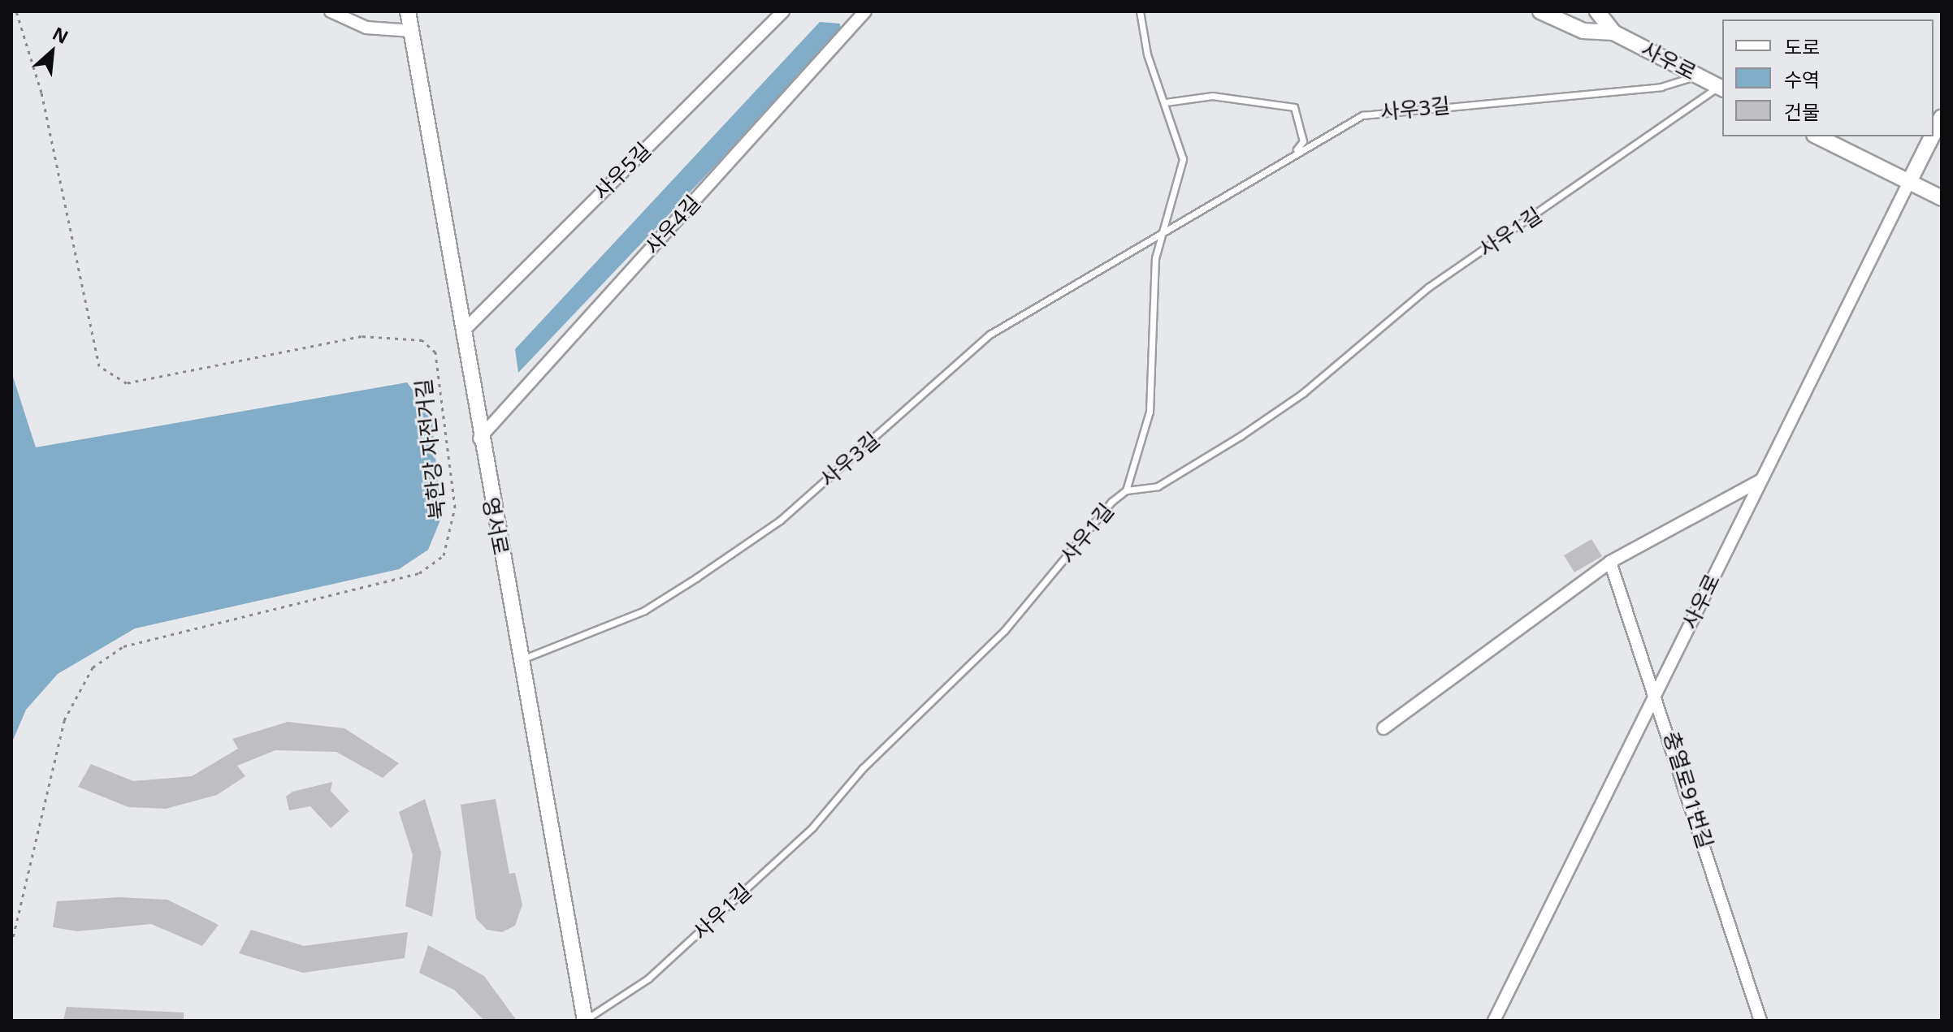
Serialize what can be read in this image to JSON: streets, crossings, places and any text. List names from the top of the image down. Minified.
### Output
{"streets":{"street":["사우로","사우5길","사우4길","영서로","충열로91번길"],"lane":["사우3길","사우1길"],"path":["북한강 자전거길"]},"crossings":[["사우로","사우3길"],["사우로","사우1길"],["사우로","충열로91번길"],["사우3길","영서로"],["사우5길","영서로"],["사우4길","영서로"],["사우1길","영서로"]],"legend":["도로","수역","건물"],"north":"top right"}
